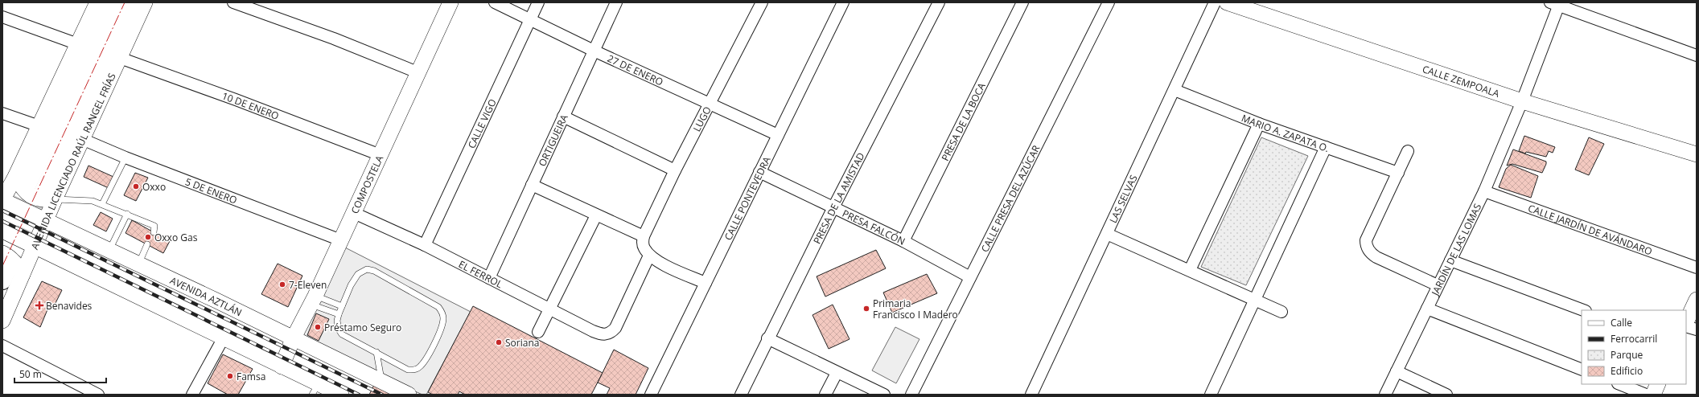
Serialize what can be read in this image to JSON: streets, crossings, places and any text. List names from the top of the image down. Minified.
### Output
{"streets":{"street":["27 DE ENERO","CALLE ZEMPOALA","10 DE ENERO","LUGO","PRESA DE LA BOCA","CALLE VIGO","MARIO A. ZAPATA O.","ORTIGUEIRA","AVENIDA LICENCIADO RAÚL RANGEL FRÍAS","COMPOSTELA","5 DE ENERO","PRESA DE LA AMISTAD","CALLE PONTEVEDRA","CALLE PRESA DEL AZÚCAR","LAS SELVAS","PRESA FALCÓN","CALLE JARDÍN DE AVÁNDARO","JARDÍN DE LAS LOMAS","EL FERROL","AVENIDA AZTLÁN"]},"crossings":[["27 DE ENERO","LUGO"],["27 DE ENERO","CALLE VIGO"],["27 DE ENERO","ORTIGUEIRA"],["27 DE ENERO","CALLE PONTEVEDRA"],["CALLE ZEMPOALA","JARDÍN DE LAS LOMAS"],["10 DE ENERO","AVENIDA LICENCIADO RAÚL RANGEL FRÍAS"],["10 DE ENERO","COMPOSTELA"],["PRESA DE LA BOCA","PRESA FALCÓN"],["CALLE VIGO","EL FERROL"],["MARIO A. ZAPATA O.","LAS SELVAS"],["ORTIGUEIRA","EL FERROL"],["AVENIDA LICENCIADO RAÚL RANGEL FRÍAS","5 DE ENERO"],["AVENIDA LICENCIADO RAÚL RANGEL FRÍAS","AVENIDA AZTLÁN"],["COMPOSTELA","5 DE ENERO"],["COMPOSTELA","EL FERROL"],["COMPOSTELA","AVENIDA AZTLÁN"],["PRESA DE LA AMISTAD","PRESA FALCÓN"],["CALLE PONTEVEDRA","PRESA FALCÓN"],["CALLE PRESA DEL AZÚCAR","PRESA FALCÓN"],["CALLE JARDÍN DE AVÁNDARO","JARDÍN DE LAS LOMAS"]],"places":{"other":["Oxxo","Oxxo Gas","7-Eleven","Primaria Francisco I Madero","Préstamo Seguro","Soriana","Famsa"],"health":["Benavides"]},"legend":["Calle","Ferrocarril","Parque","Edificio"],"scale_bar":"50 m"}
